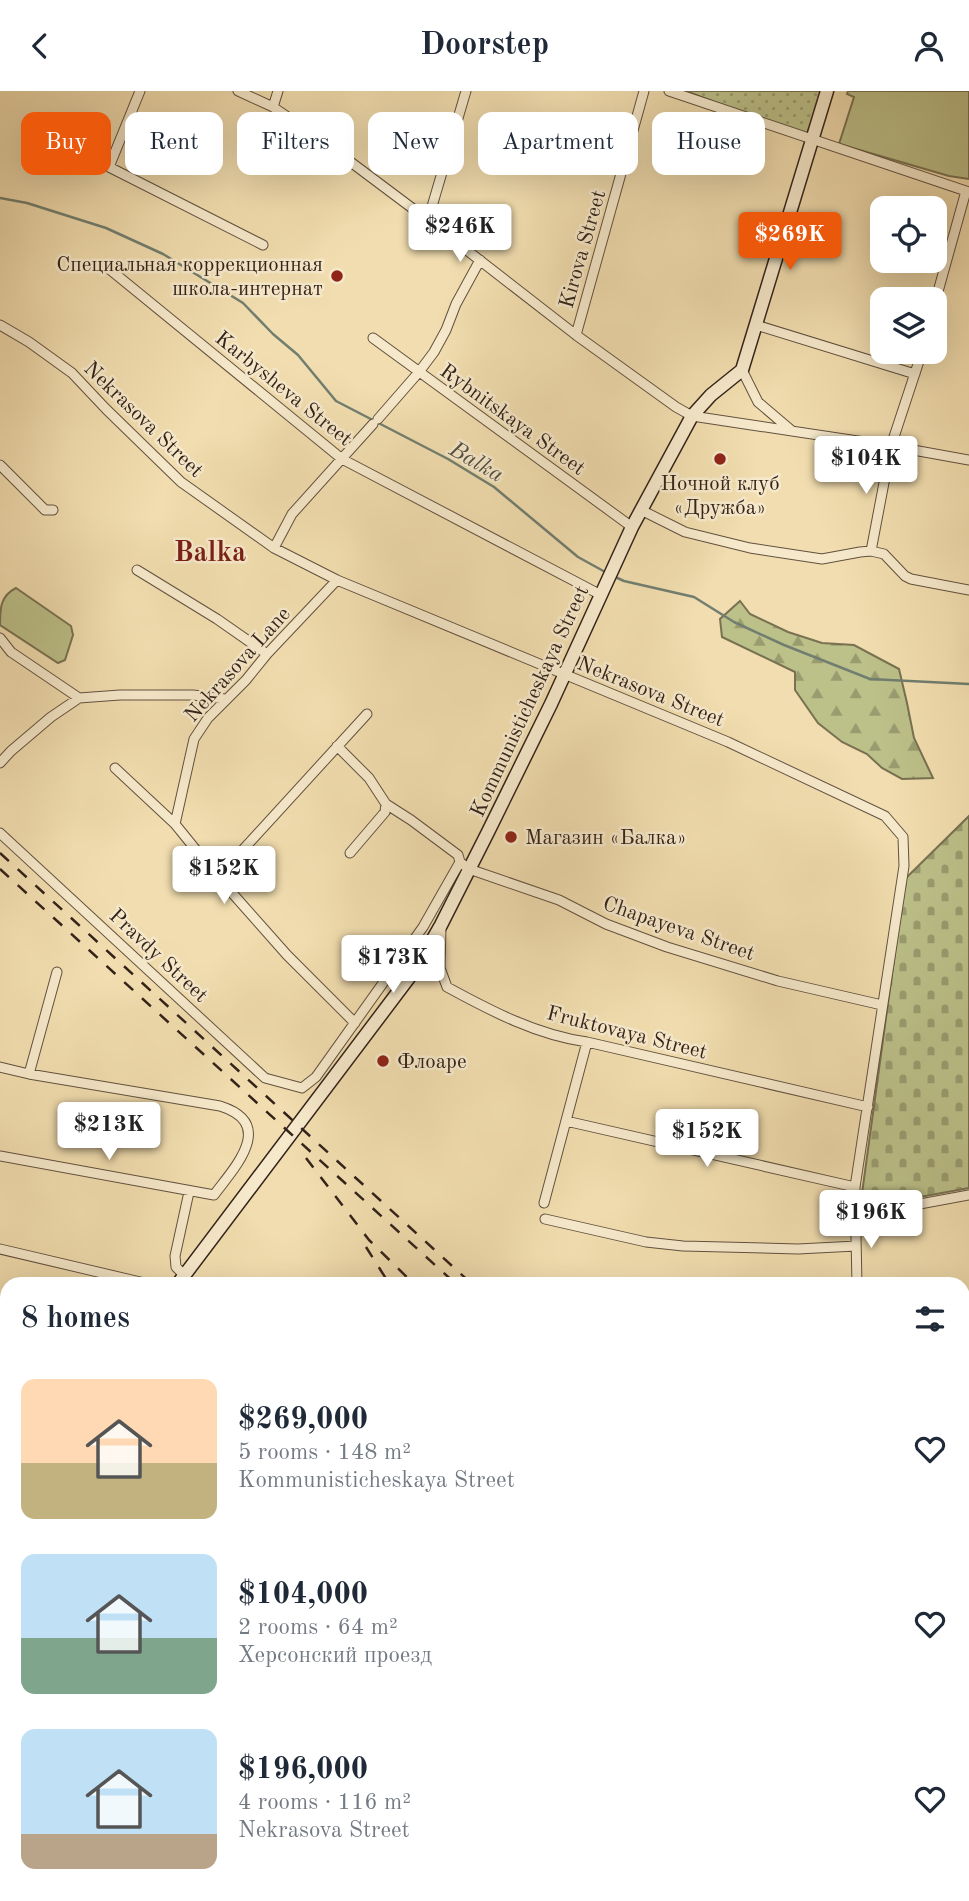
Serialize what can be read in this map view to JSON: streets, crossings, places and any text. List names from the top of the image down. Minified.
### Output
{"streets":{"main road":["Kommunisticheskaya Street"],"street":["Kirova Street","Karbysheva Street","Nekrasova Street","Rybnitskaya Street","Nekrasova Lane","Chapayeva Street","Pravdy Street","Fruktovaya Street"]},"crossings":[["Karbysheva Street","Kommunisticheskaya Street"],["Nekrasova Street","Nekrasova Lane"],["Nekrasova Street","Kommunisticheskaya Street"],["Nekrasova Street","Chapayeva Street"],["Nekrasova Street","Fruktovaya Street"],["Rybnitskaya Street","Kommunisticheskaya Street"],["Kommunisticheskaya Street","Chapayeva Street"],["Kommunisticheskaya Street","Fruktovaya Street"]],"districts":["Balka"],"water":["Balka"],"places":["Специальная коррекционная школа-интернат","Ночной клуб «Дружба»","Магазин «Балка»","Флоаре"],"page":{"header":"Doorstep","chip":["Buy","Rent","Filters","New","Apartment","House"],"price":["$246K","$269K","$104K","$152K","$173K","$213K","$152K","$196K"],"heading":"8 homes","list":[{"name":"$269,000","note":"5 rooms · 148 m² · Kommunisticheskaya Street"},{"name":"$104,000","note":"2 rooms · 64 m² · Херсонский проезд"},{"name":"$196,000","note":"4 rooms · 116 m² · Nekrasova Street"}]}}
